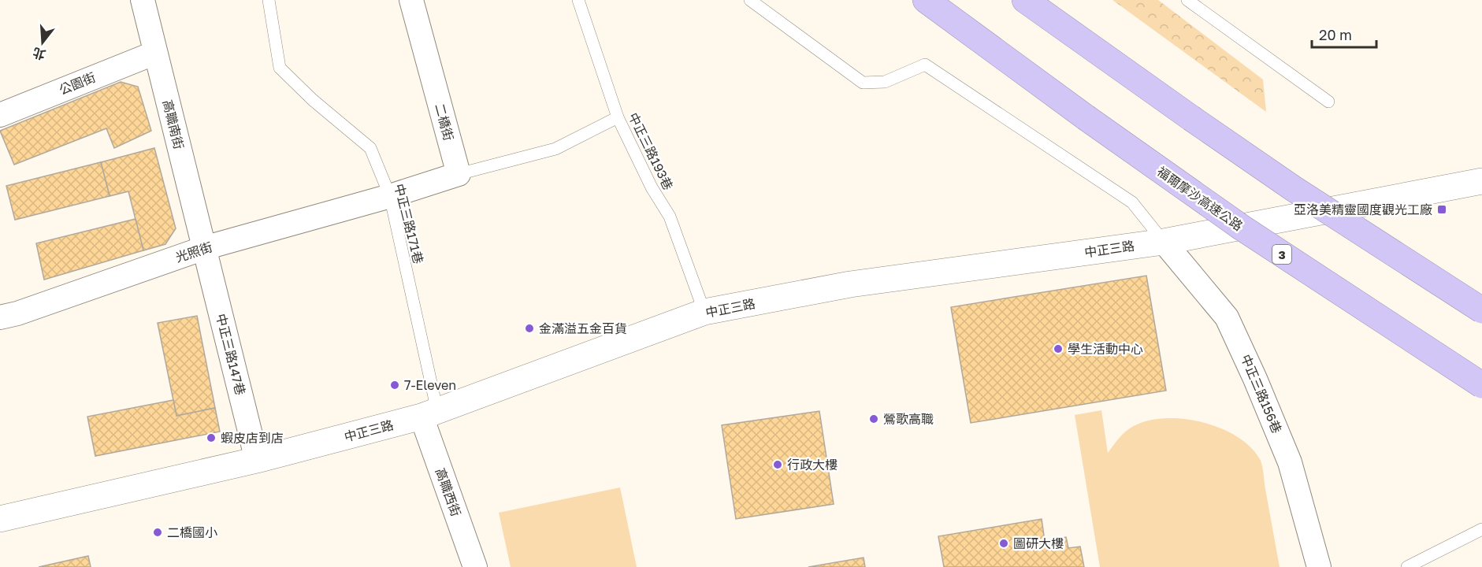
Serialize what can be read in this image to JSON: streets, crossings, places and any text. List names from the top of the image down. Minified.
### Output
{"streets":{"highway":["福爾摩沙高速公路","3"],"street":["公園街","二橋街","高職南街","中正三路","光照街","中正三路147巷","中正三路156巷","高職西街"],"lane":["中正三路193巷","中正三路171巷"]},"crossings":[["公園街","高職南街"],["高職南街","光照街"],["高職南街","中正三路147巷"],["中正三路193巷","中正三路"],["中正三路171巷","中正三路"],["中正三路171巷","光照街"],["中正三路171巷","高職西街"],["中正三路","中正三路147巷"],["中正三路","中正三路156巷"],["中正三路","高職西街"],["光照街","中正三路147巷"]],"places":{"transit":["亞洛美精靈國度觀光工廠"],"other":["金滿溢五金百貨","學生活動中心","7-Eleven","鶯歌高職","蝦皮店到店","行政大樓","二橋國小","圖研大樓"]},"scale_bar":"20 m","north":"bottom"}
